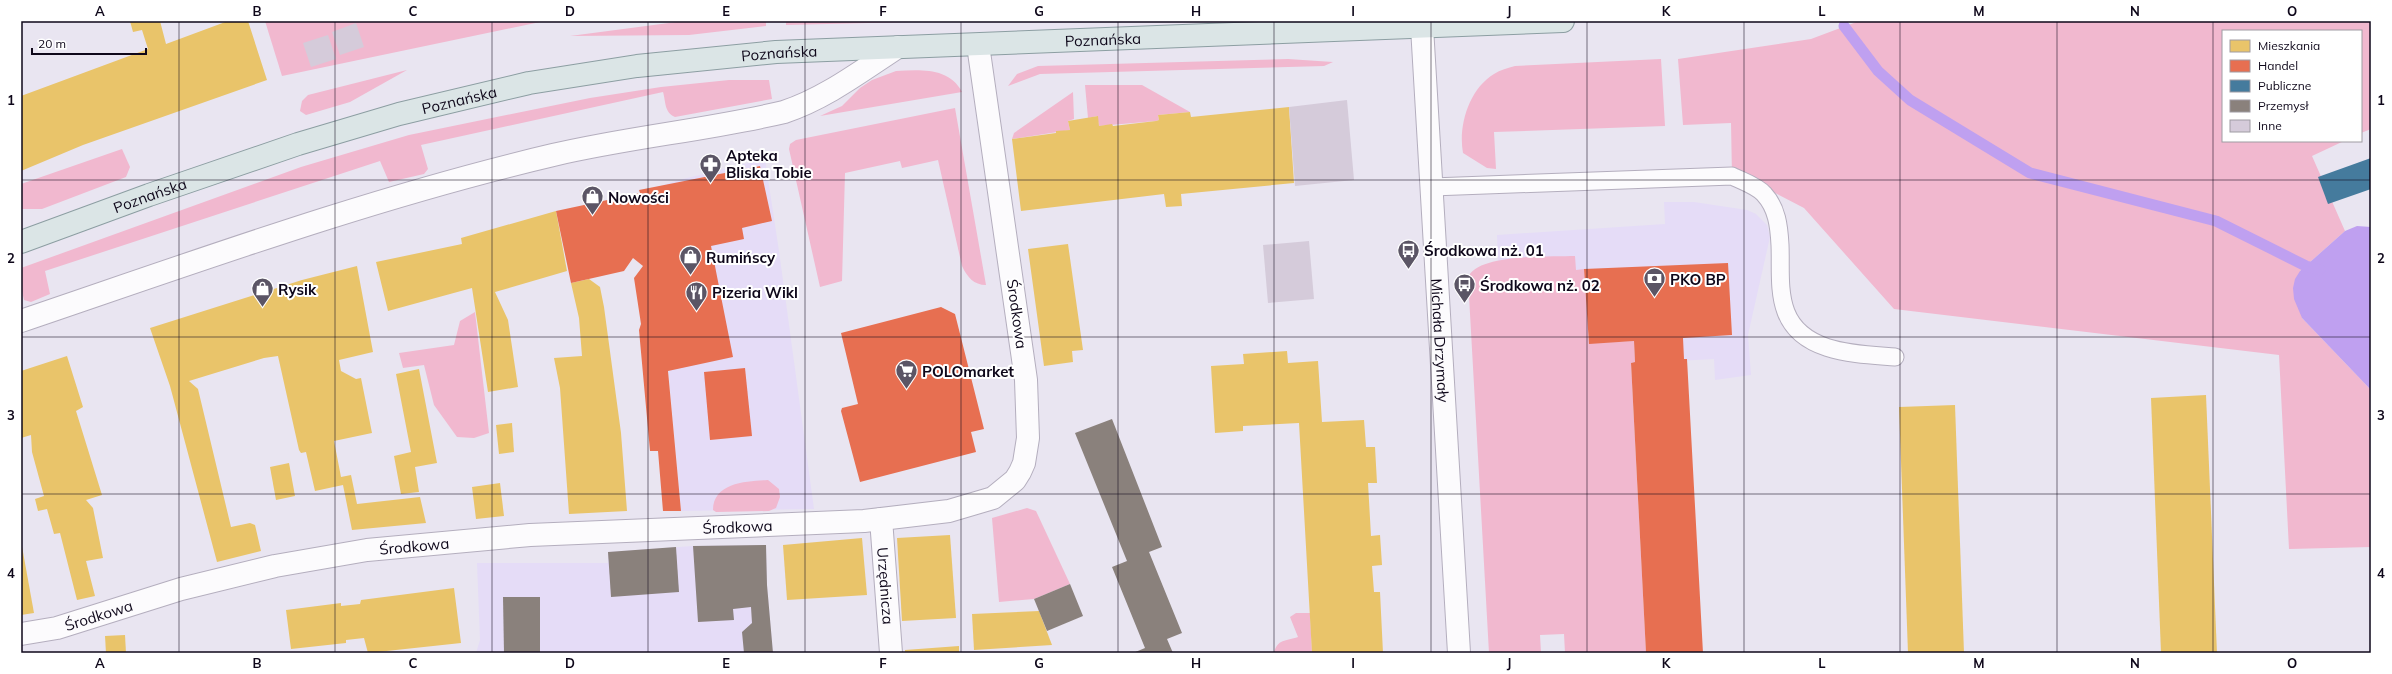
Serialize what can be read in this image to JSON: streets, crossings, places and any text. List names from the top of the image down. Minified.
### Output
{"streets":{"main road":["Poznańska"],"street":["Środkowa","Michała Drzymały","Urzędnicza"]},"crossings":[["Poznańska","Środkowa"],["Poznańska","Michała Drzymały"],["Środkowa","Urzędnicza"]],"places":{"pharmacy":["Apteka Bliska Tobie"],"shop":["Nowości","Rumińscy","Rysik"],"bus stop":["Środkowa nż. 01","Środkowa nż. 02"],"bank":["PKO BP"],"restaurant":["Pizeria Wikl"],"supermarket":["POLOmarket"]},"legend":["Mieszkania","Handel","Publiczne","Przemysł","Inne"],"scale_bar":"20 m","grid":{"columns":["A","B","C","D","E","F","G","H","I","J","K","L","M","N","O"],"rows":["1","2","3","4"]}}
